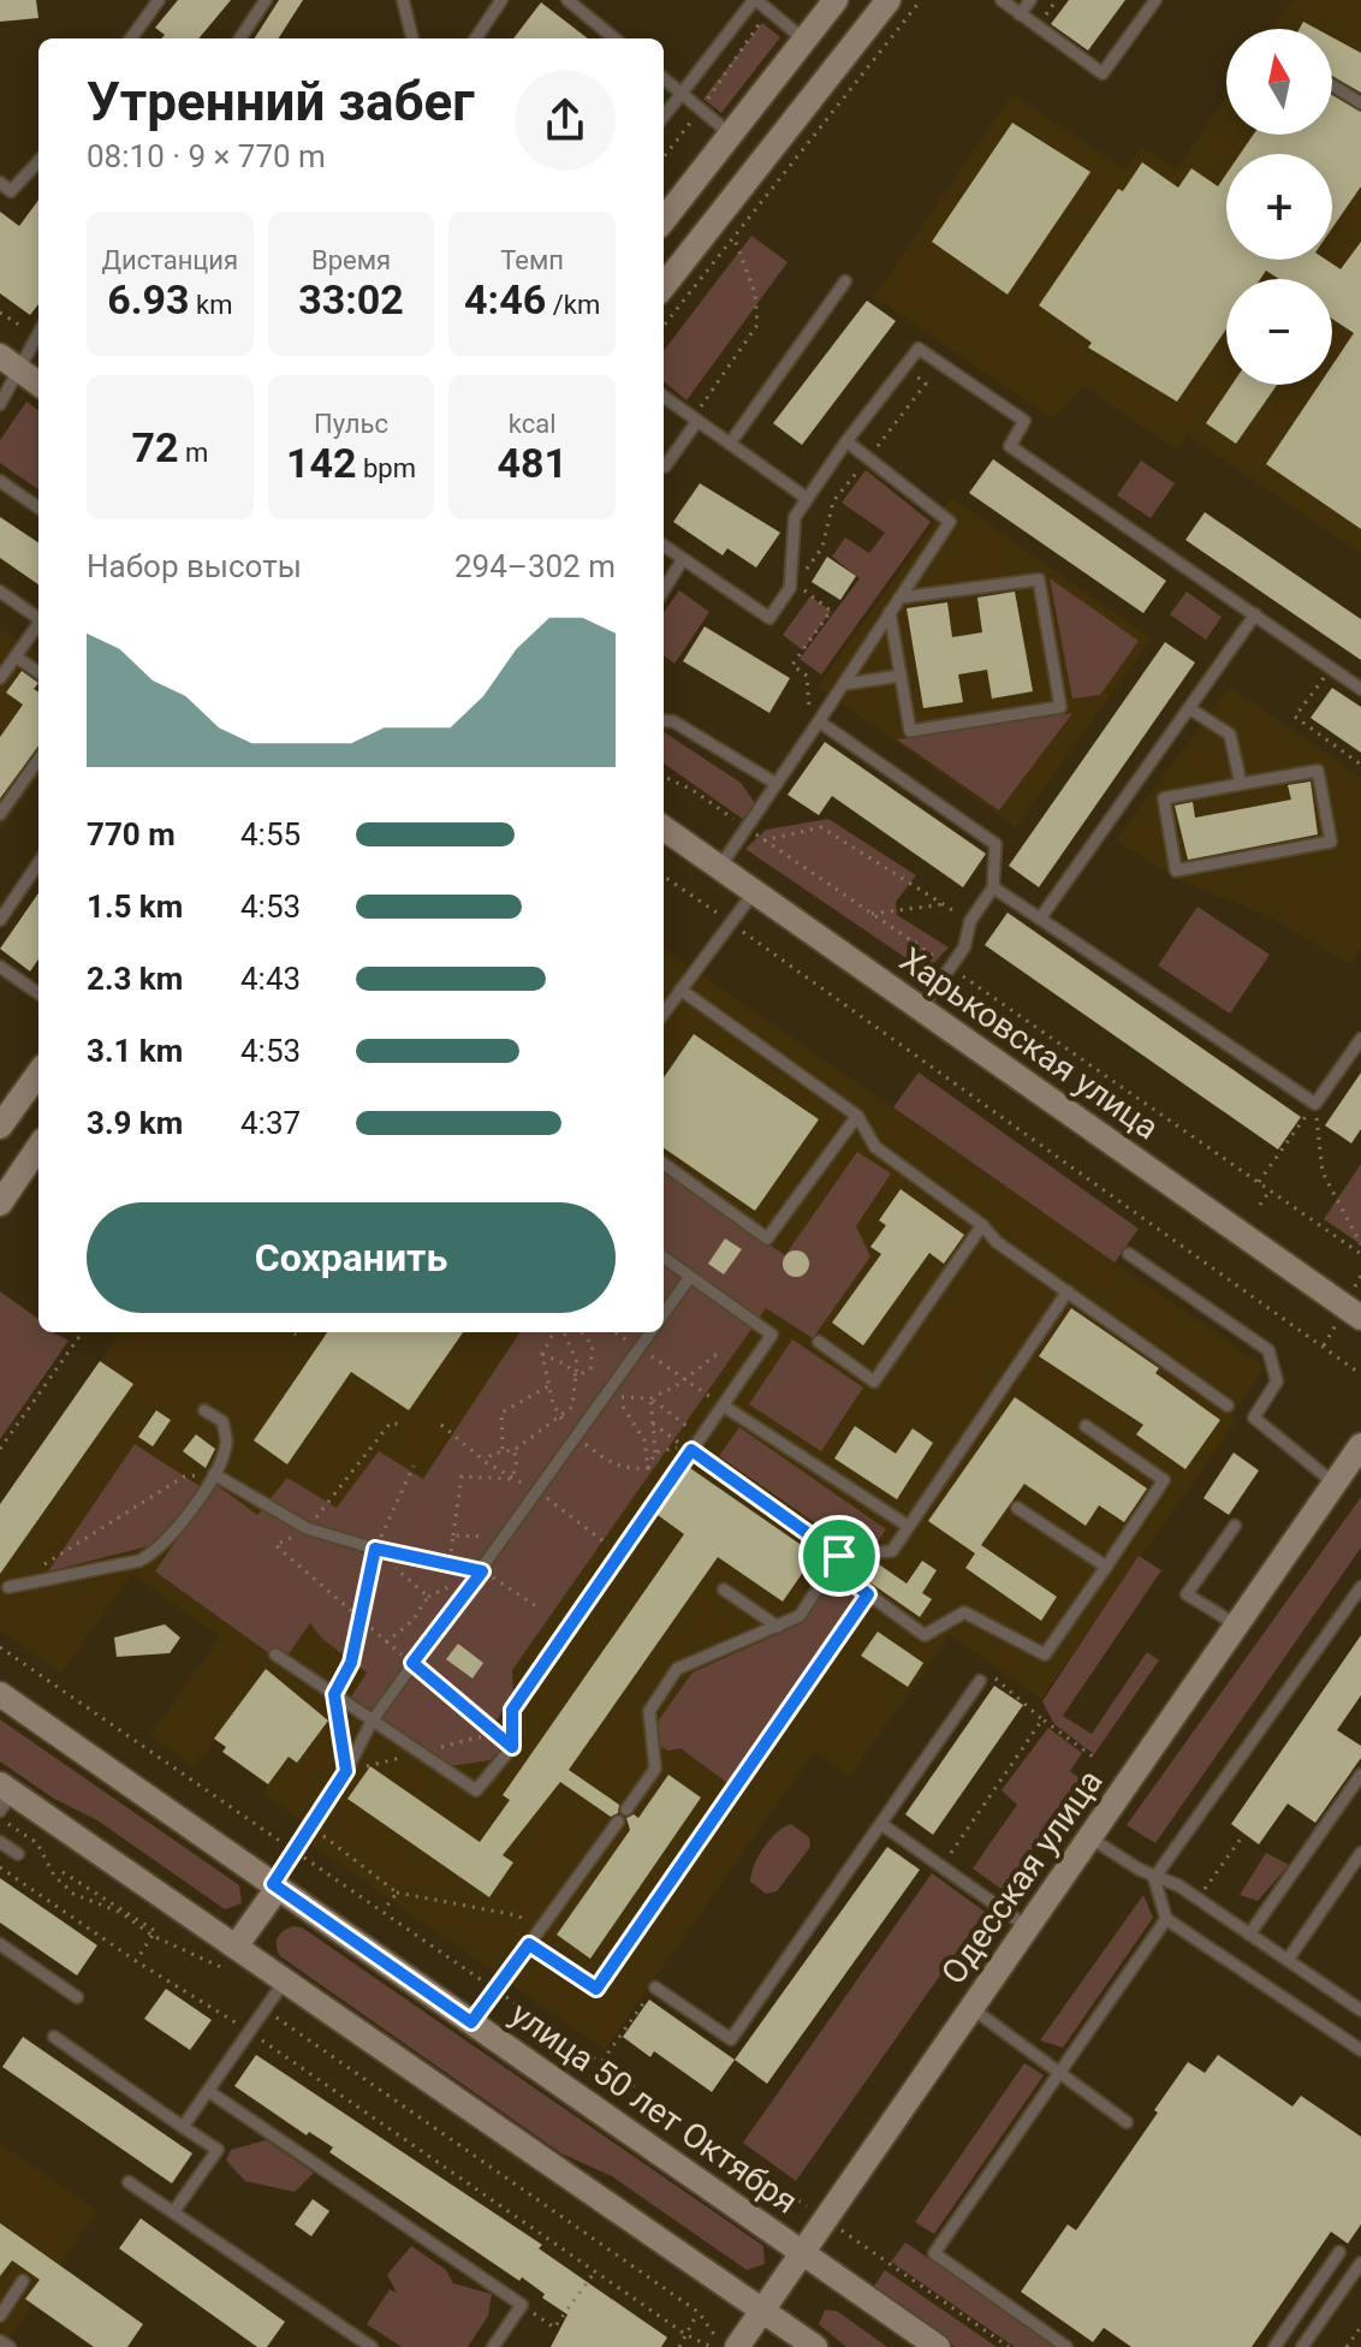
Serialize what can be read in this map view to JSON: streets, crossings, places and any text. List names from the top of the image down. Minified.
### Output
{"streets":{"main road":["Харьковская улица","Одесская улица","улица 50 лет Октября"]},"crossings":[["Одесская улица","улица 50 лет Октября"]],"north":"top","page":{"map_buttons":["+","−"],"heading":["Утренний забег","08:10 · 9 × 770 m"],"stats":[["Дистанция","6.93 km"],["Время","33:02"],["Темп","4:46 /km"],["72 m"],["Пульс","142 bpm"],["kcal","481"]],"chart":["Набор высоты","294–302 m"],"list":[{"name":"770 m","note":"4:55"},{"name":"1.5 km","note":"4:53"},{"name":"2.3 km","note":"4:43"},{"name":"3.1 km","note":"4:53"},{"name":"3.9 km","note":"4:37"}],"buttons":"Сохранить"}}
